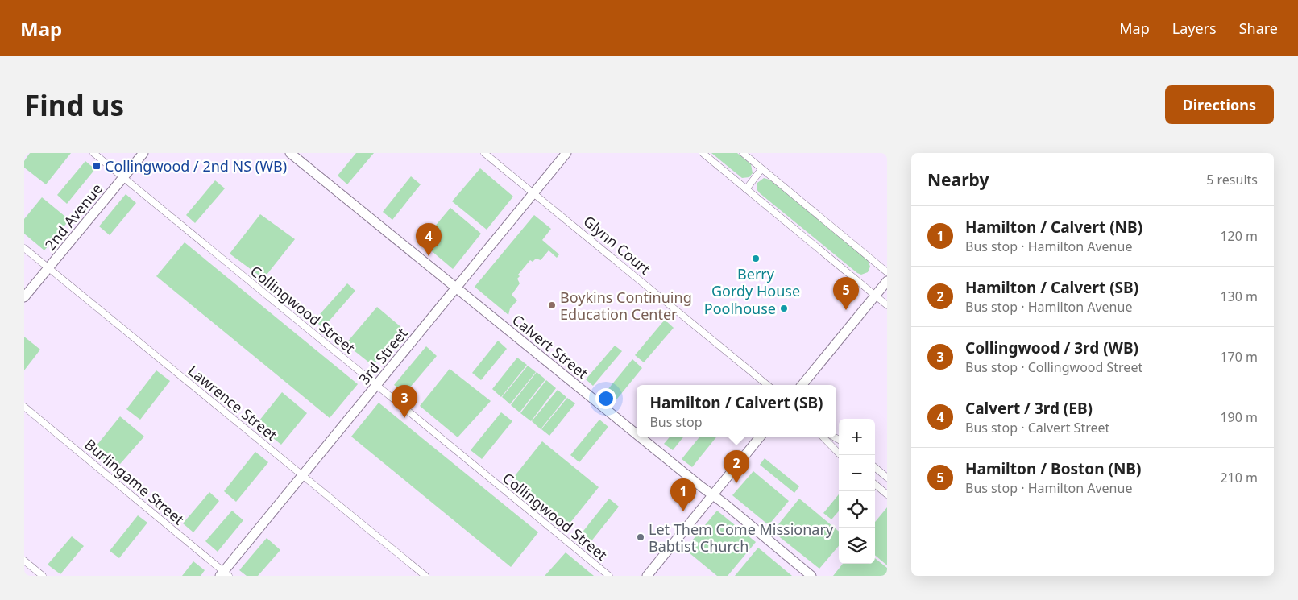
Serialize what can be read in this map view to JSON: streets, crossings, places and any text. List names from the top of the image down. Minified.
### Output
{"streets":{"street":["2nd Avenue","Glynn Court","Collingwood Street","Calvert Street","3rd Street","Lawrence Street","Burlingame Street"]},"crossings":[["2nd Avenue","Collingwood Street"],["2nd Avenue","Lawrence Street"],["Glynn Court","3rd Street"],["Collingwood Street","3rd Street"],["Calvert Street","3rd Street"],["3rd Street","Lawrence Street"],["3rd Street","Burlingame Street"]],"places":{"transit":["Collingwood / 2nd NS (WB)"],"other":["Berry Gordy House","Boykins Continuing Education Center","Poolhouse","Let Them Come Missionary Babtist Church"]},"page":{"header":"Map","nav":["Map","Layers","Share"],"buttons":"Directions","title":"Find us","heading":["Nearby","5 results"],"list":[{"mark":"1","name":"Hamilton / Calvert (NB)","note":"Bus stop · Hamilton Avenue","value":"120 m"},{"mark":"2","name":"Hamilton / Calvert (SB)","note":"Bus stop · Hamilton Avenue","value":"130 m"},{"mark":"3","name":"Collingwood / 3rd (WB)","note":"Bus stop · Collingwood Street","value":"170 m"},{"mark":"4","name":"Calvert / 3rd (EB)","note":"Bus stop · Calvert Street","value":"190 m"},{"mark":"5","name":"Hamilton / Boston (NB)","note":"Bus stop · Hamilton Avenue","value":"210 m"}],"pins":["4","5","3","2","1"],"popup":["Hamilton / Calvert (SB)","Bus stop"],"map_buttons":["+","−"]}}
